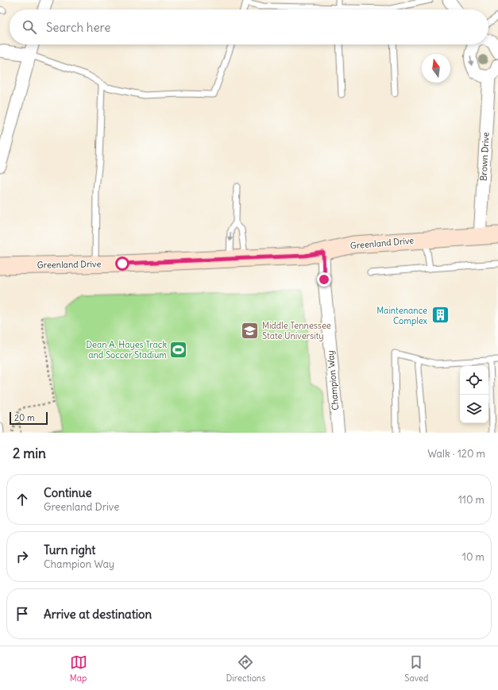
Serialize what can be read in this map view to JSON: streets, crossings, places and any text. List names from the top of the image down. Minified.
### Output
{"streets":{"street":["Brown Drive","Greenland Drive","Champion Way"]},"crossings":[["Brown Drive","Greenland Drive"],["Greenland Drive","Champion Way"]],"places":{"building":["Maintenance Complex"],"school or university":["Middle Tennessee State University"],"sports":["Dean A. Hayes Track and Soccer Stadium"]},"scale_bar":"20 m","north":"top","page":{"search":"Search here","scale":"20 m","heading":["2 min","Walk · 120 m"],"list":[["Continue","Greenland Drive","110 m"],["Turn right","Champion Way","10 m"],"Arrive at destination"],"nav":["Map","Directions","Saved"]}}
